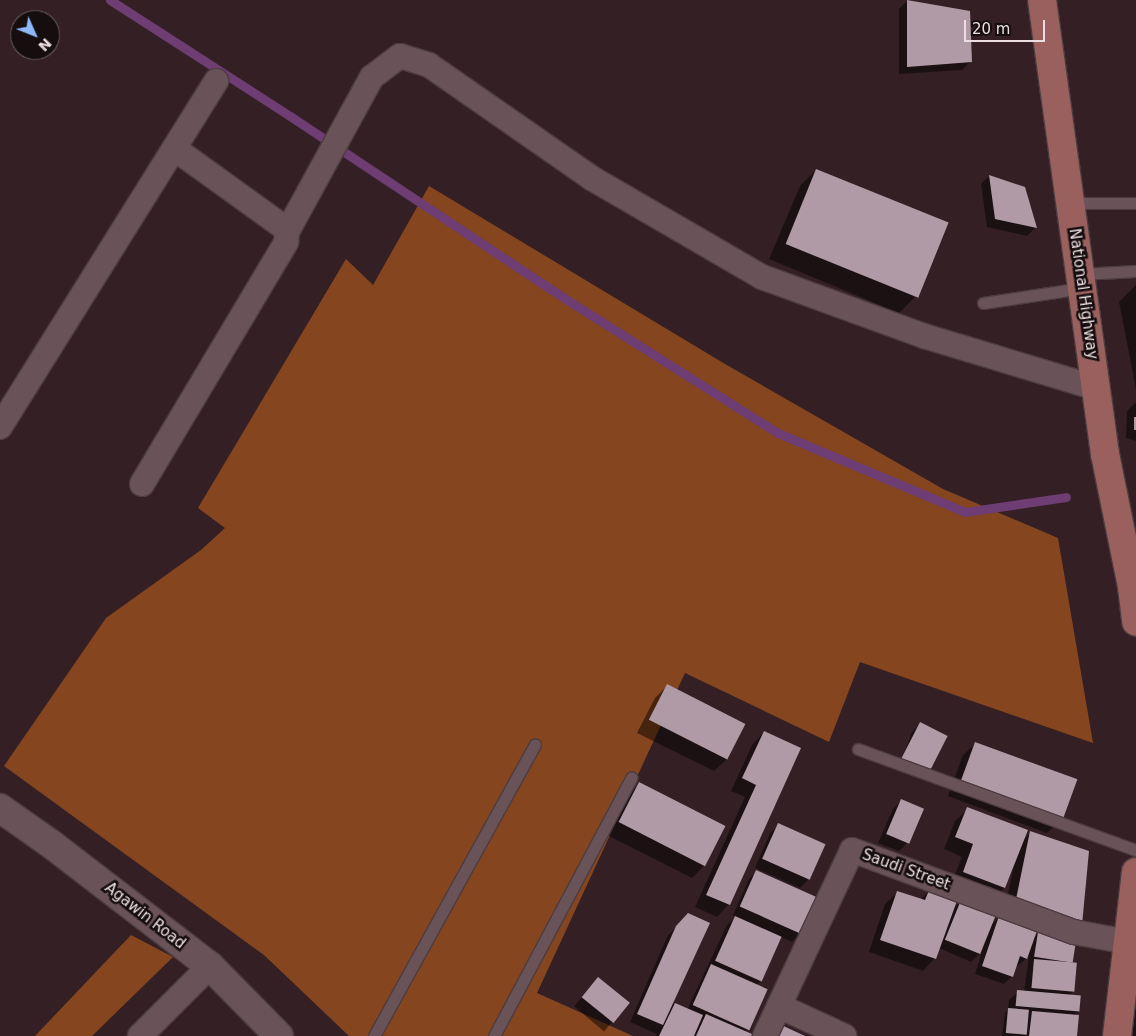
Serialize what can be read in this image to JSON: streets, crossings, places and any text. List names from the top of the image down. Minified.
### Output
{"streets":{"main road":["National Highway"],"street":["Saudi Street","Agawin Road"]},"scale_bar":"20 m","north":"bottom right"}
